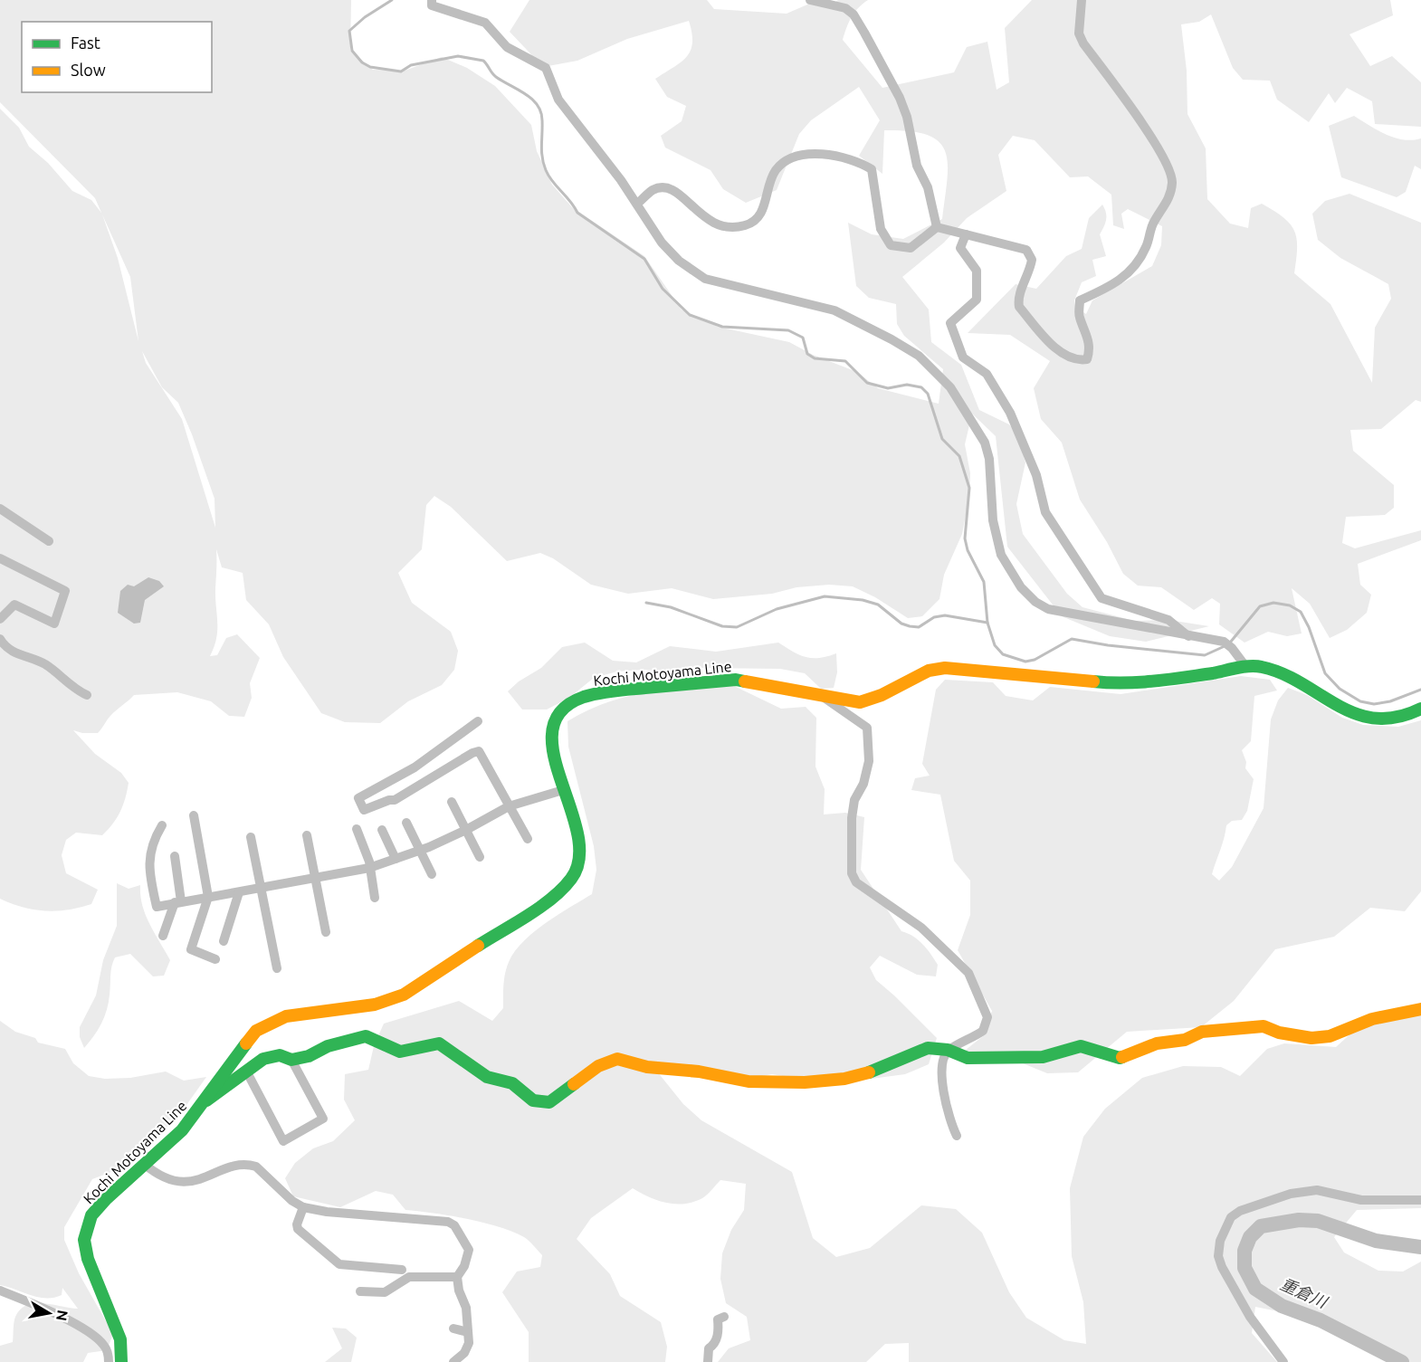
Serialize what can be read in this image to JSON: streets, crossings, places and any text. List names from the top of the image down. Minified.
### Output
{"streets":{"main road":["Kochi Motoyama Line"]},"water":["重倉川"],"legend":["Fast","Slow"],"north":"right"}
